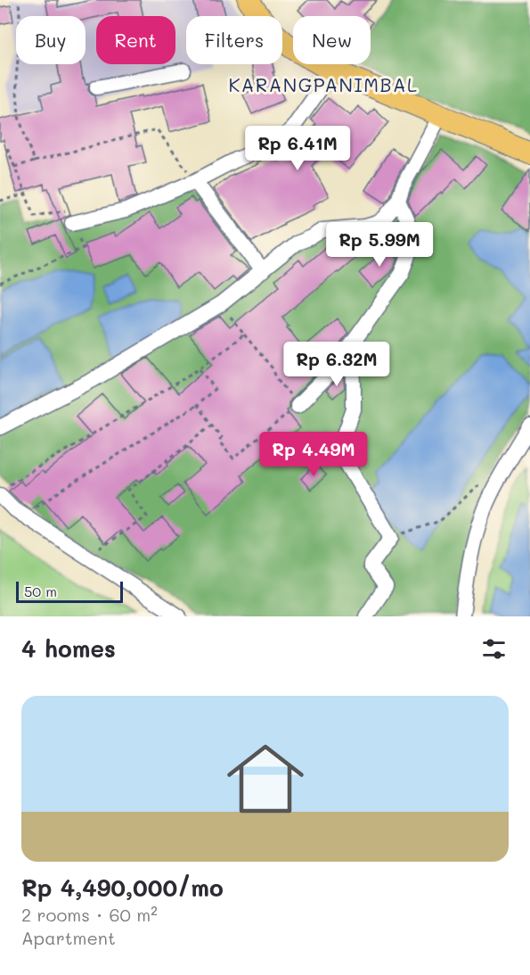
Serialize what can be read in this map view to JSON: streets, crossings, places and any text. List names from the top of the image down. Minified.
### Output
{"districts":["KARANGPANIMBAL"],"scale_bar":"50 m","page":{"chip":["Buy","Rent","Filters","New"],"price":["Rp 6.41M","Rp 5.99M","Rp 6.32M","Rp 4.49M"],"scale":"50 m","heading":"4 homes","list":[{"name":"Rp 4,490,000/mo","note":"2 rooms · 60 m² · Apartment"}]}}
